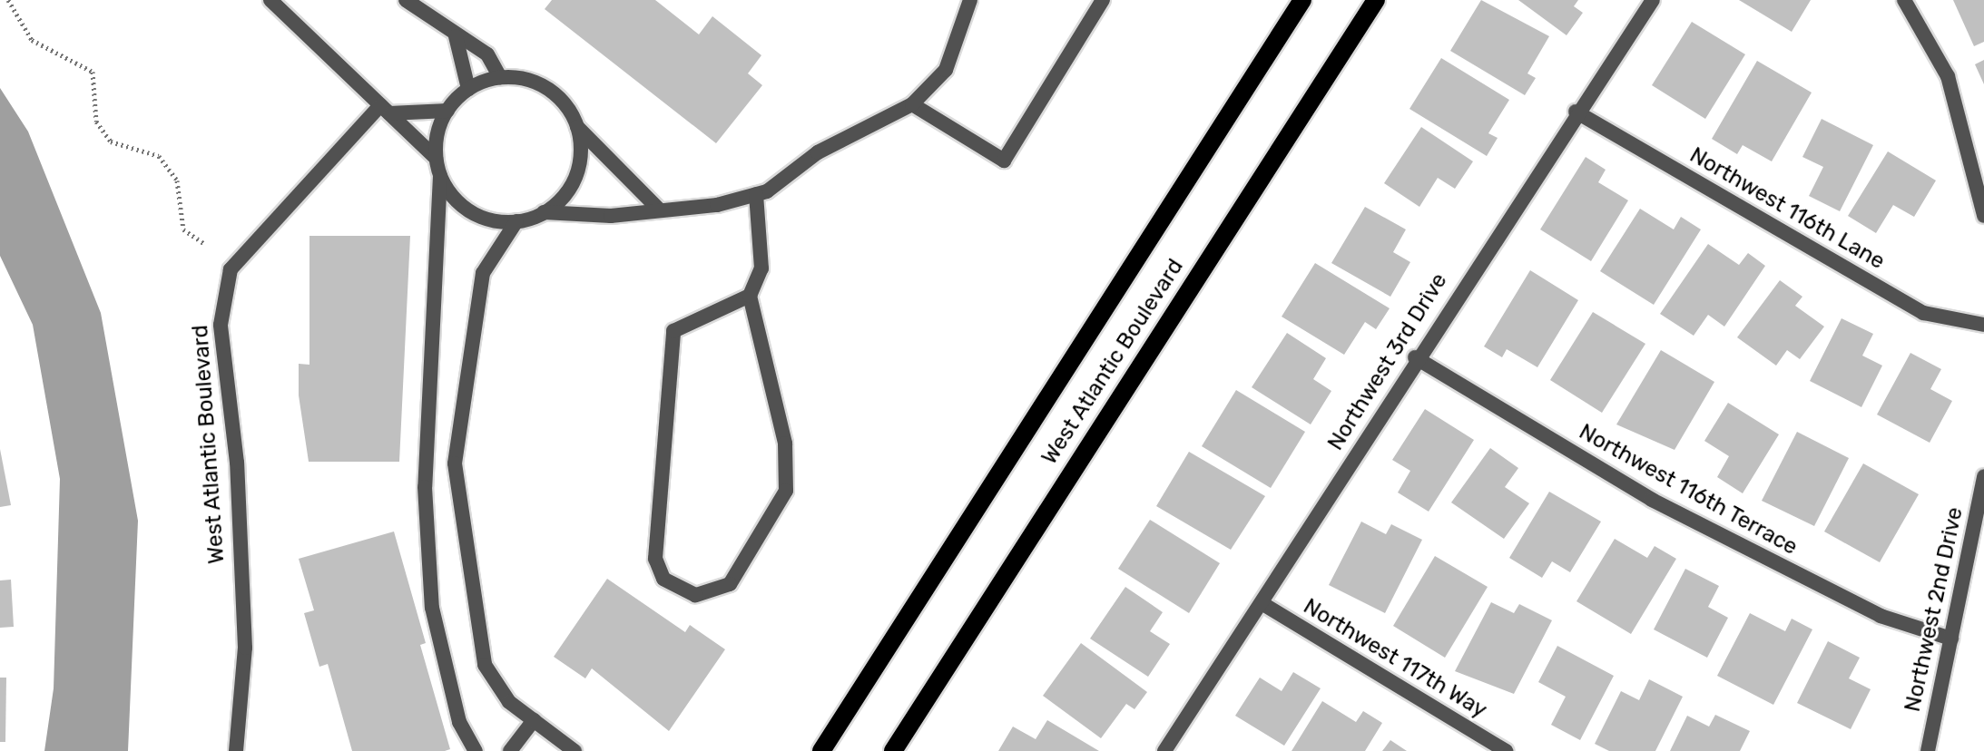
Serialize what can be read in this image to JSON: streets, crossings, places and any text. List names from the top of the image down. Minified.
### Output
{"streets":{"main road":["West Atlantic Boulevard"],"street":["Northwest 116th Lane","Northwest 3rd Drive","Northwest 116th Terrace","Northwest 2nd Drive","Northwest 117th Way"]},"crossings":[["Northwest 116th Lane","Northwest 3rd Drive"],["Northwest 3rd Drive","Northwest 116th Terrace"],["Northwest 3rd Drive","Northwest 117th Way"],["Northwest 116th Terrace","Northwest 2nd Drive"]]}
